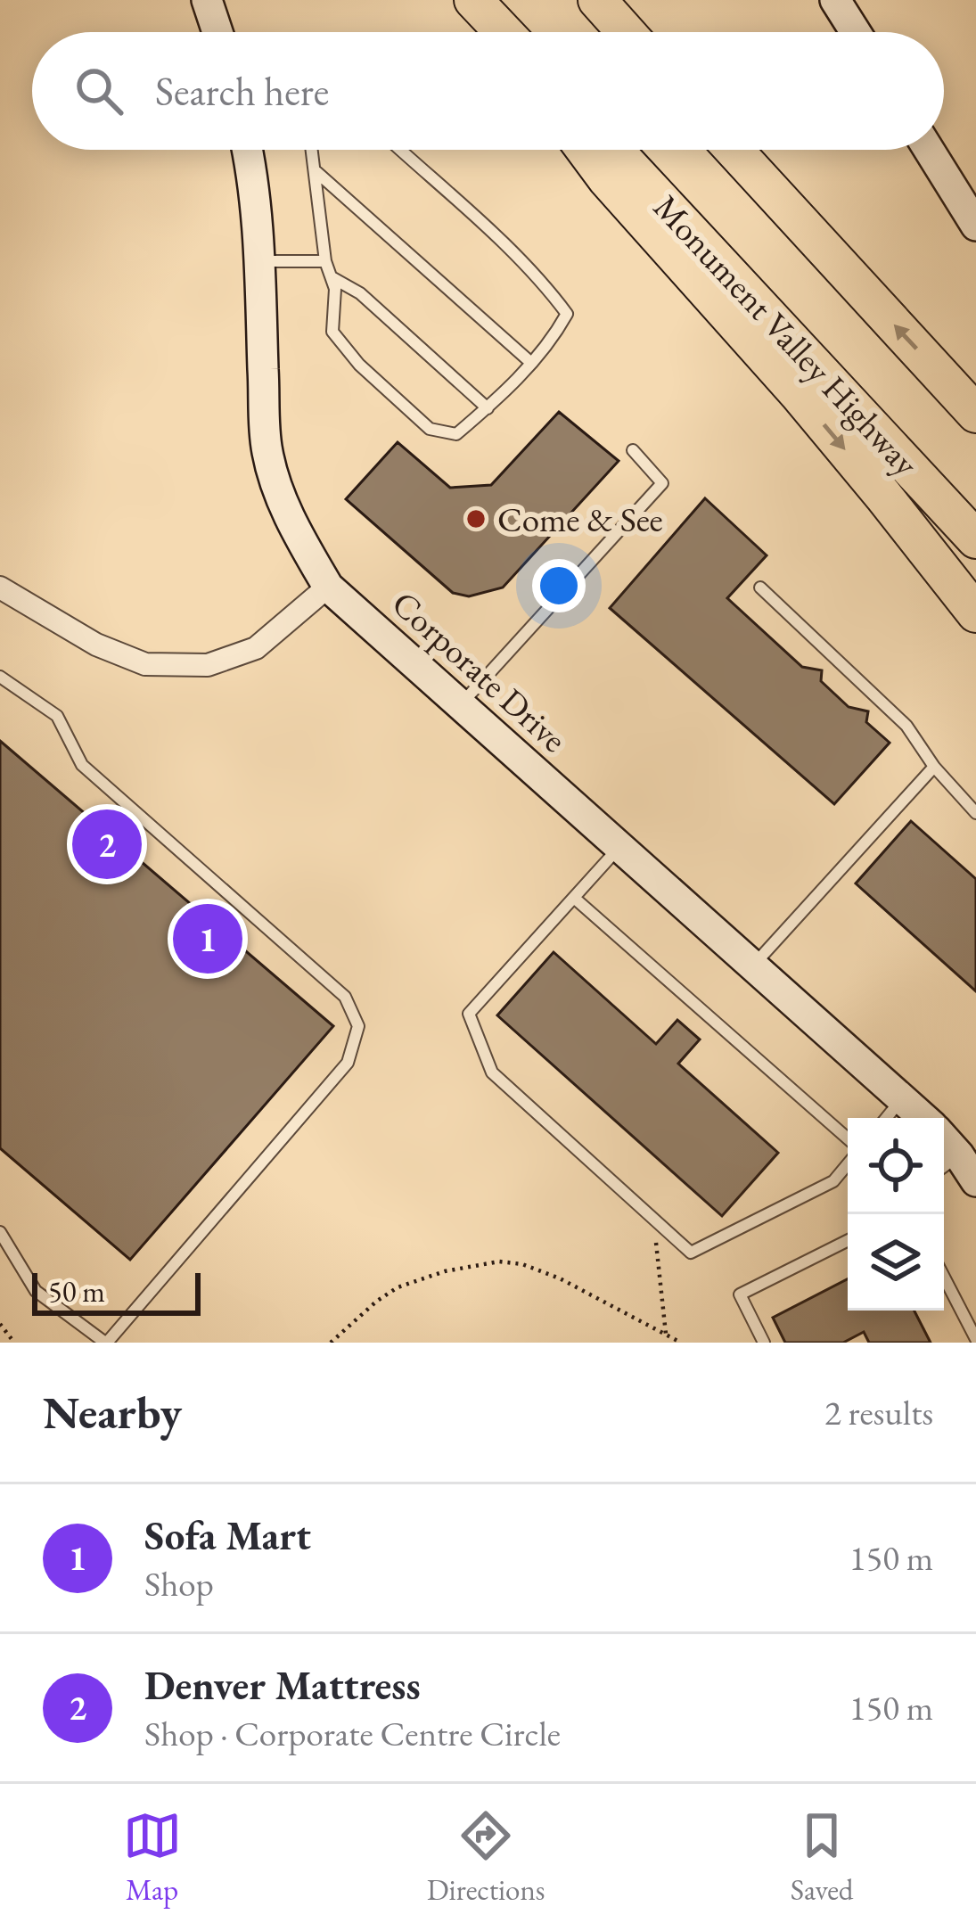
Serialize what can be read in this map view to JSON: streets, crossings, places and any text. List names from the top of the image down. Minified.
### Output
{"streets":{"highway":["Monument Valley Highway"],"street":["Corporate Drive"]},"places":["Come & See"],"scale_bar":"50 m","page":{"search":"Search here","pins":["2","1"],"scale":"50 m","heading":["Nearby","2 results"],"list":[{"mark":"1","name":"Sofa Mart","note":"Shop","value":"150 m"},{"mark":"2","name":"Denver Mattress","note":"Shop · Corporate Centre Circle","value":"150 m"}],"nav":["Map","Directions","Saved"]}}
